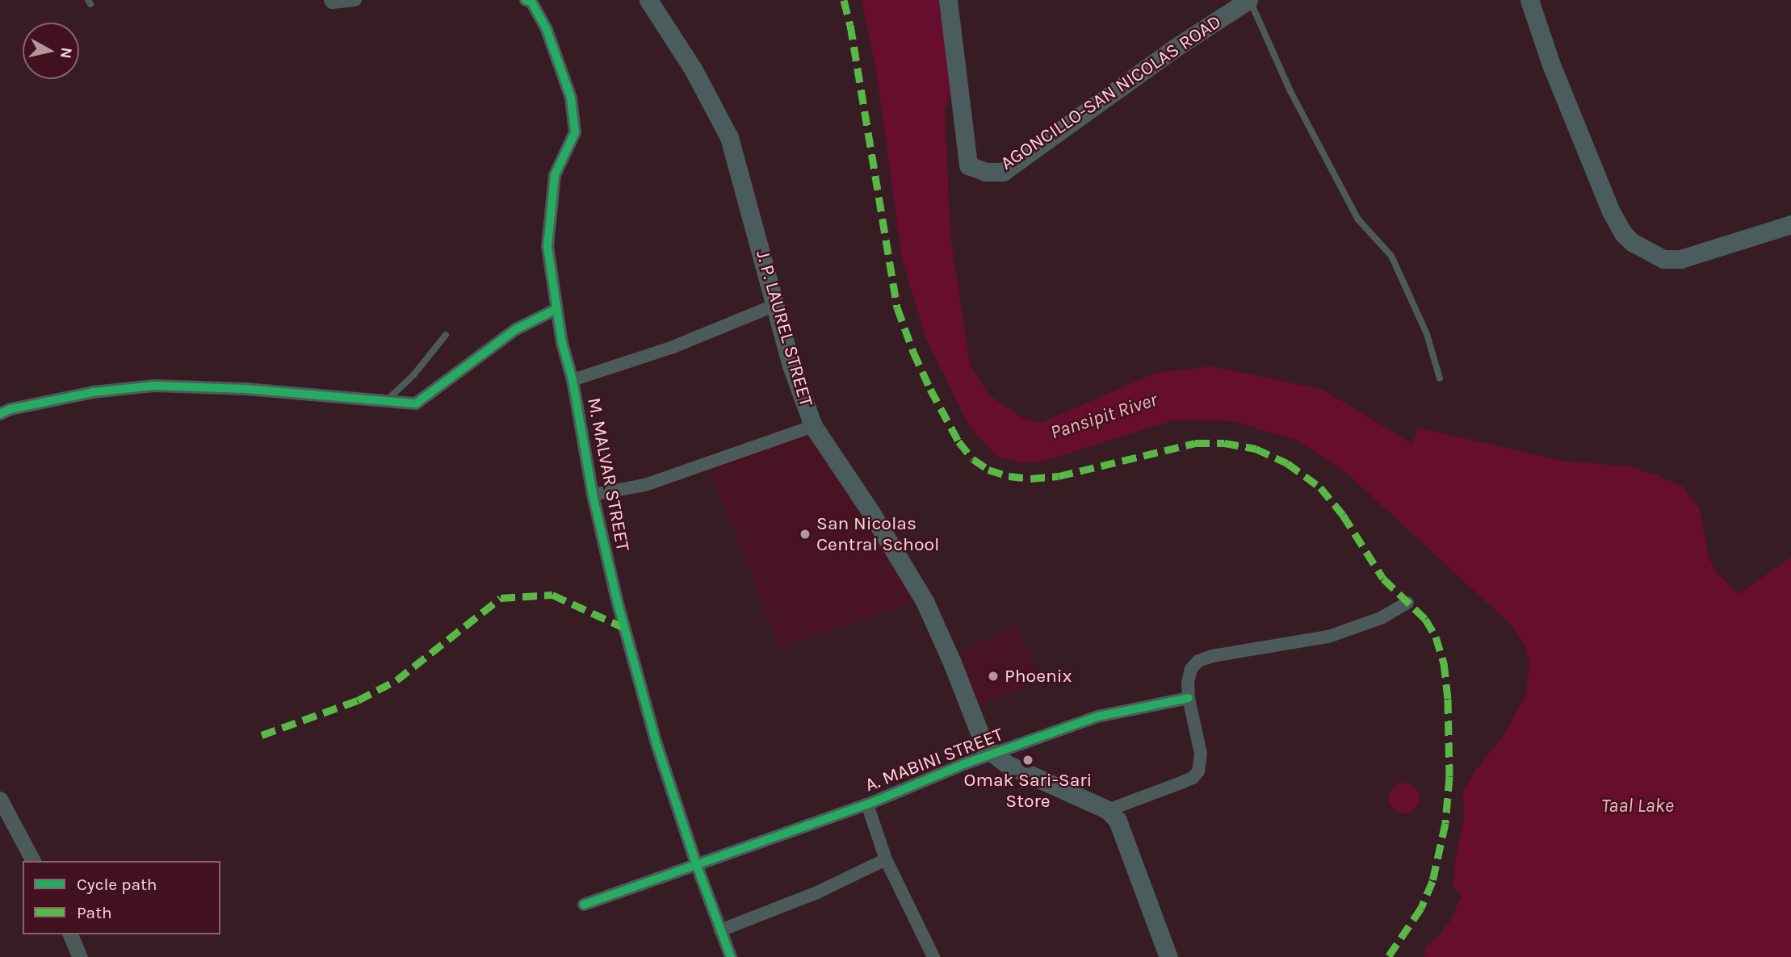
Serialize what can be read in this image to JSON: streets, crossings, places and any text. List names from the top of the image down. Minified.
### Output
{"streets":{"main road":["AGONCILLO-SAN NICOLAS ROAD","J. P. LAUREL STREET"],"street":["M. MALVAR STREET","A. MABINI STREET"]},"crossings":[["J. P. LAUREL STREET","A. MABINI STREET"],["M. MALVAR STREET","A. MABINI STREET"]],"water":["Pansipit River","Taal Lake"],"places":["San Nicolas Central School","Phoenix","Omak Sari-Sari Store"],"legend":["Cycle path","Path"],"north":"right"}
